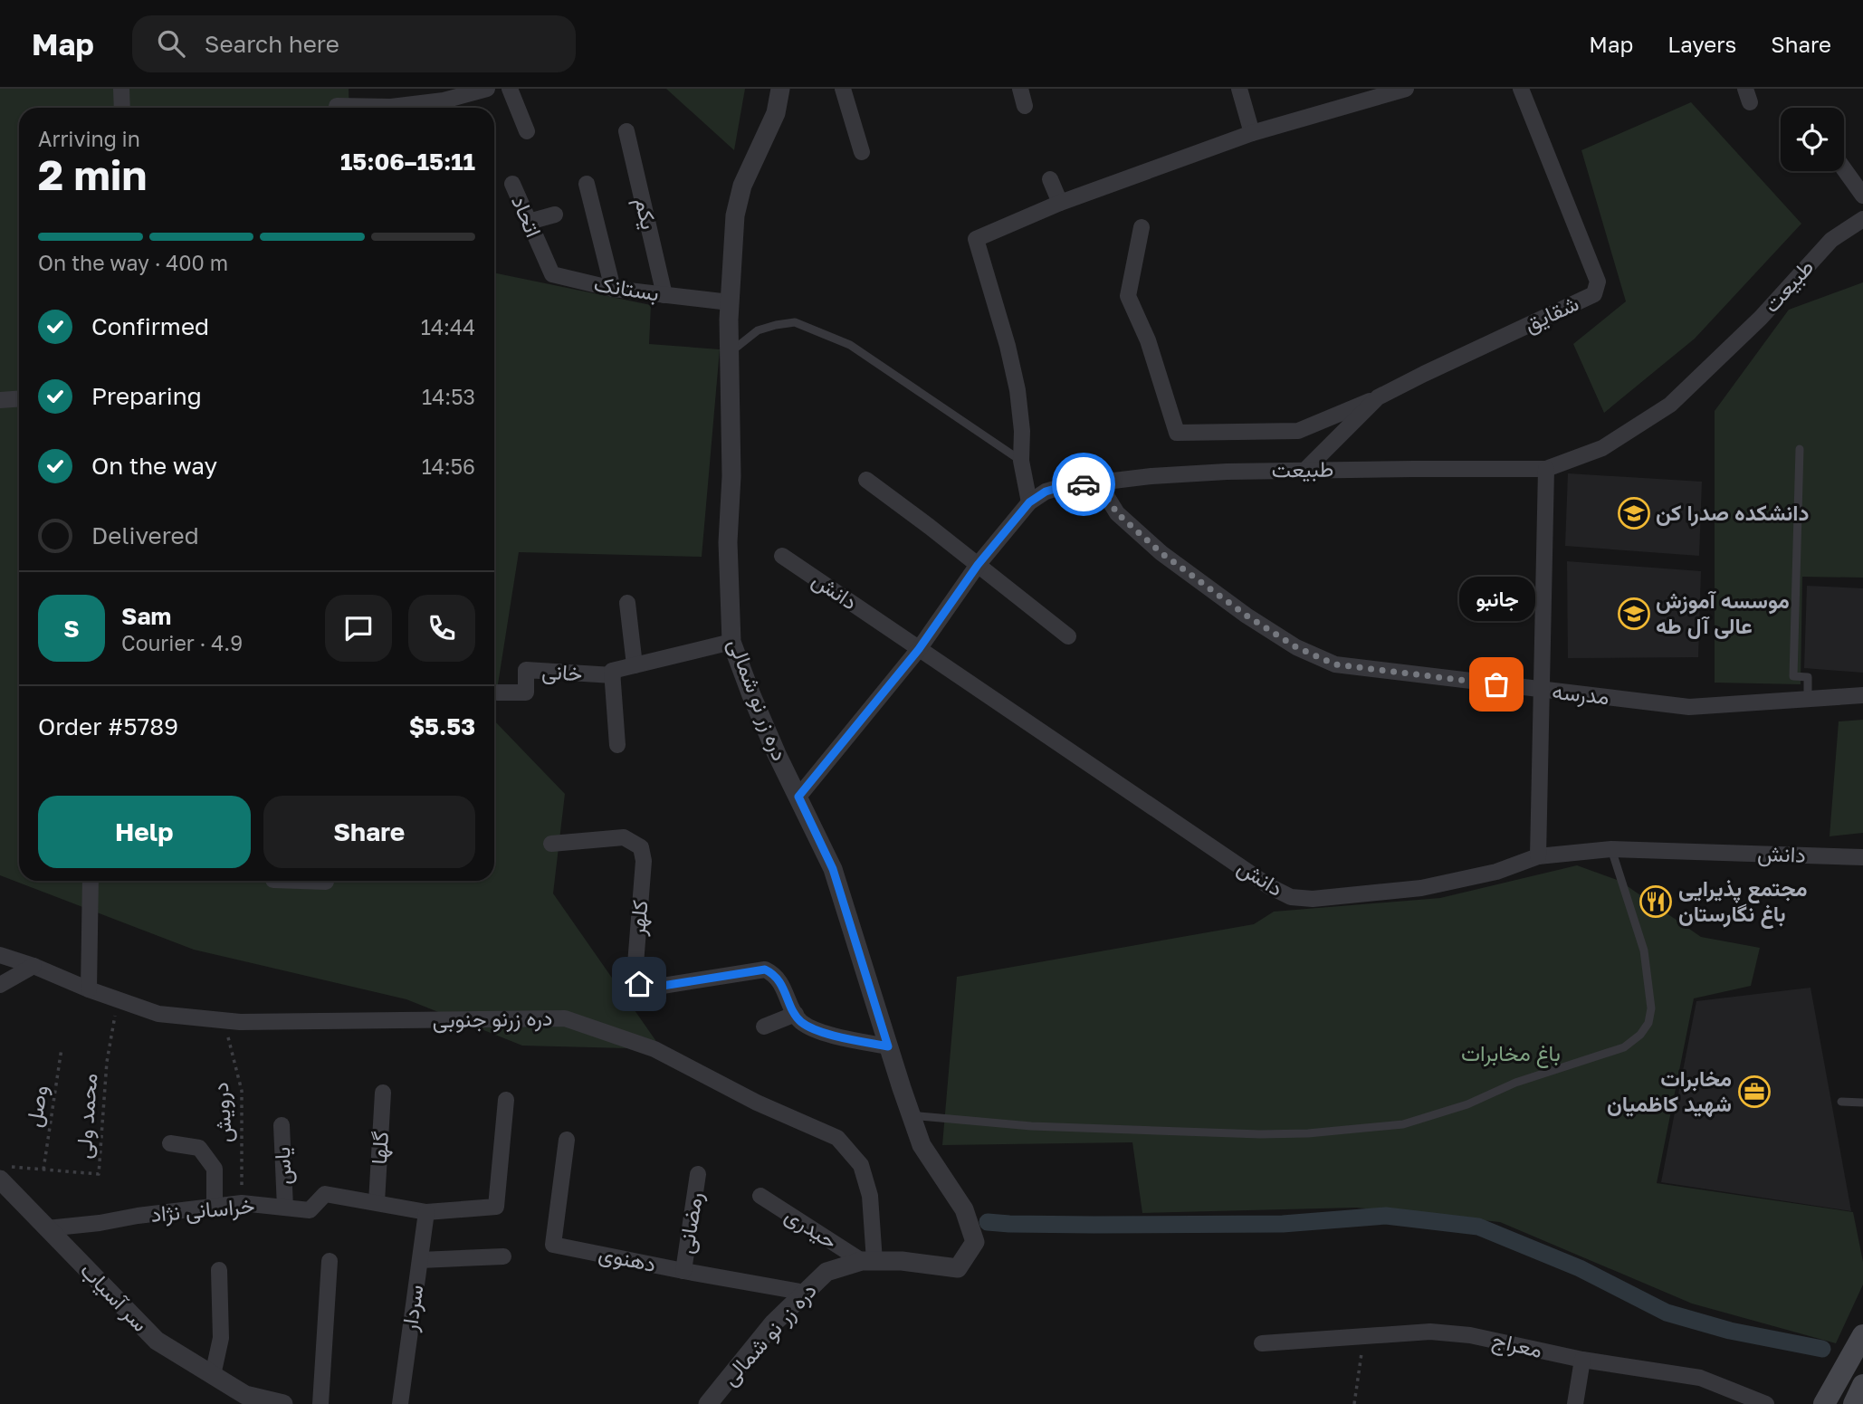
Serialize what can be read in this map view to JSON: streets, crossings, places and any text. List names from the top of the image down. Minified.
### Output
{"streets":{"street":["یکم","اتحاد","طبیعت","بستانک","شقایق","دانش","خانی","مدرسه","دره زر نو شمالی","کلهر","دره زرنو جنوبی","گلها","یاس","خراسانی نژاد","رمضانی","حیدری","دهنوی","سر آسیاب","سردار","معراج"],"path":["وصل","درویش","محمد ولی"]},"crossings":[["یکم","بستانک"],["اتحاد","بستانک"],["طبیعت","شقایق"],["طبیعت","دانش"],["طبیعت","مدرسه"],["طبیعت","دره زر نو شمالی"],["بستانک","دره زر نو شمالی"],["خانی","دره زر نو شمالی"],["دره زر نو شمالی","دره زرنو جنوبی"],["دره زر نو شمالی","حیدری"],["دره زر نو شمالی","دهنوی"],["دره زرنو جنوبی","درویش"],["دره زرنو جنوبی","محمد ولی"],["دره زرنو جنوبی","حیدری"],["وصل","محمد ولی"],["درویش","خراسانی نژاد"],["محمد ولی","سر آسیاب"],["گلها","خراسانی نژاد"],["یاس","خراسانی نژاد"],["خراسانی نژاد","سر آسیاب"],["خراسانی نژاد","سردار"],["رمضانی","دهنوی"]],"parks":["باغ مخابرات"],"places":{"school or university":["دانشکده صدرا کن","موسسه آموزش عالی آل طه"],"other":["جانبو"],"restaurant":["مجتمع پذیرایی باغ نگارستان"],"office":["مخابرات شهید کاظمیان"]},"page":{"header":"Map","search":"Search here","nav":["Map","Layers","Share"],"heading":["2 min","Arriving in","15:06–15:11"],"panel":["Sam","Courier · 4.9","Order #5789","$5.53"],"bar":"On the way · 400 m","list":[["Confirmed","14:44"],["Preparing","14:53"],["On the way","14:56"],"Delivered"],"bubble":"جانبو","round":"S","buttons":["Help","Share"]}}
